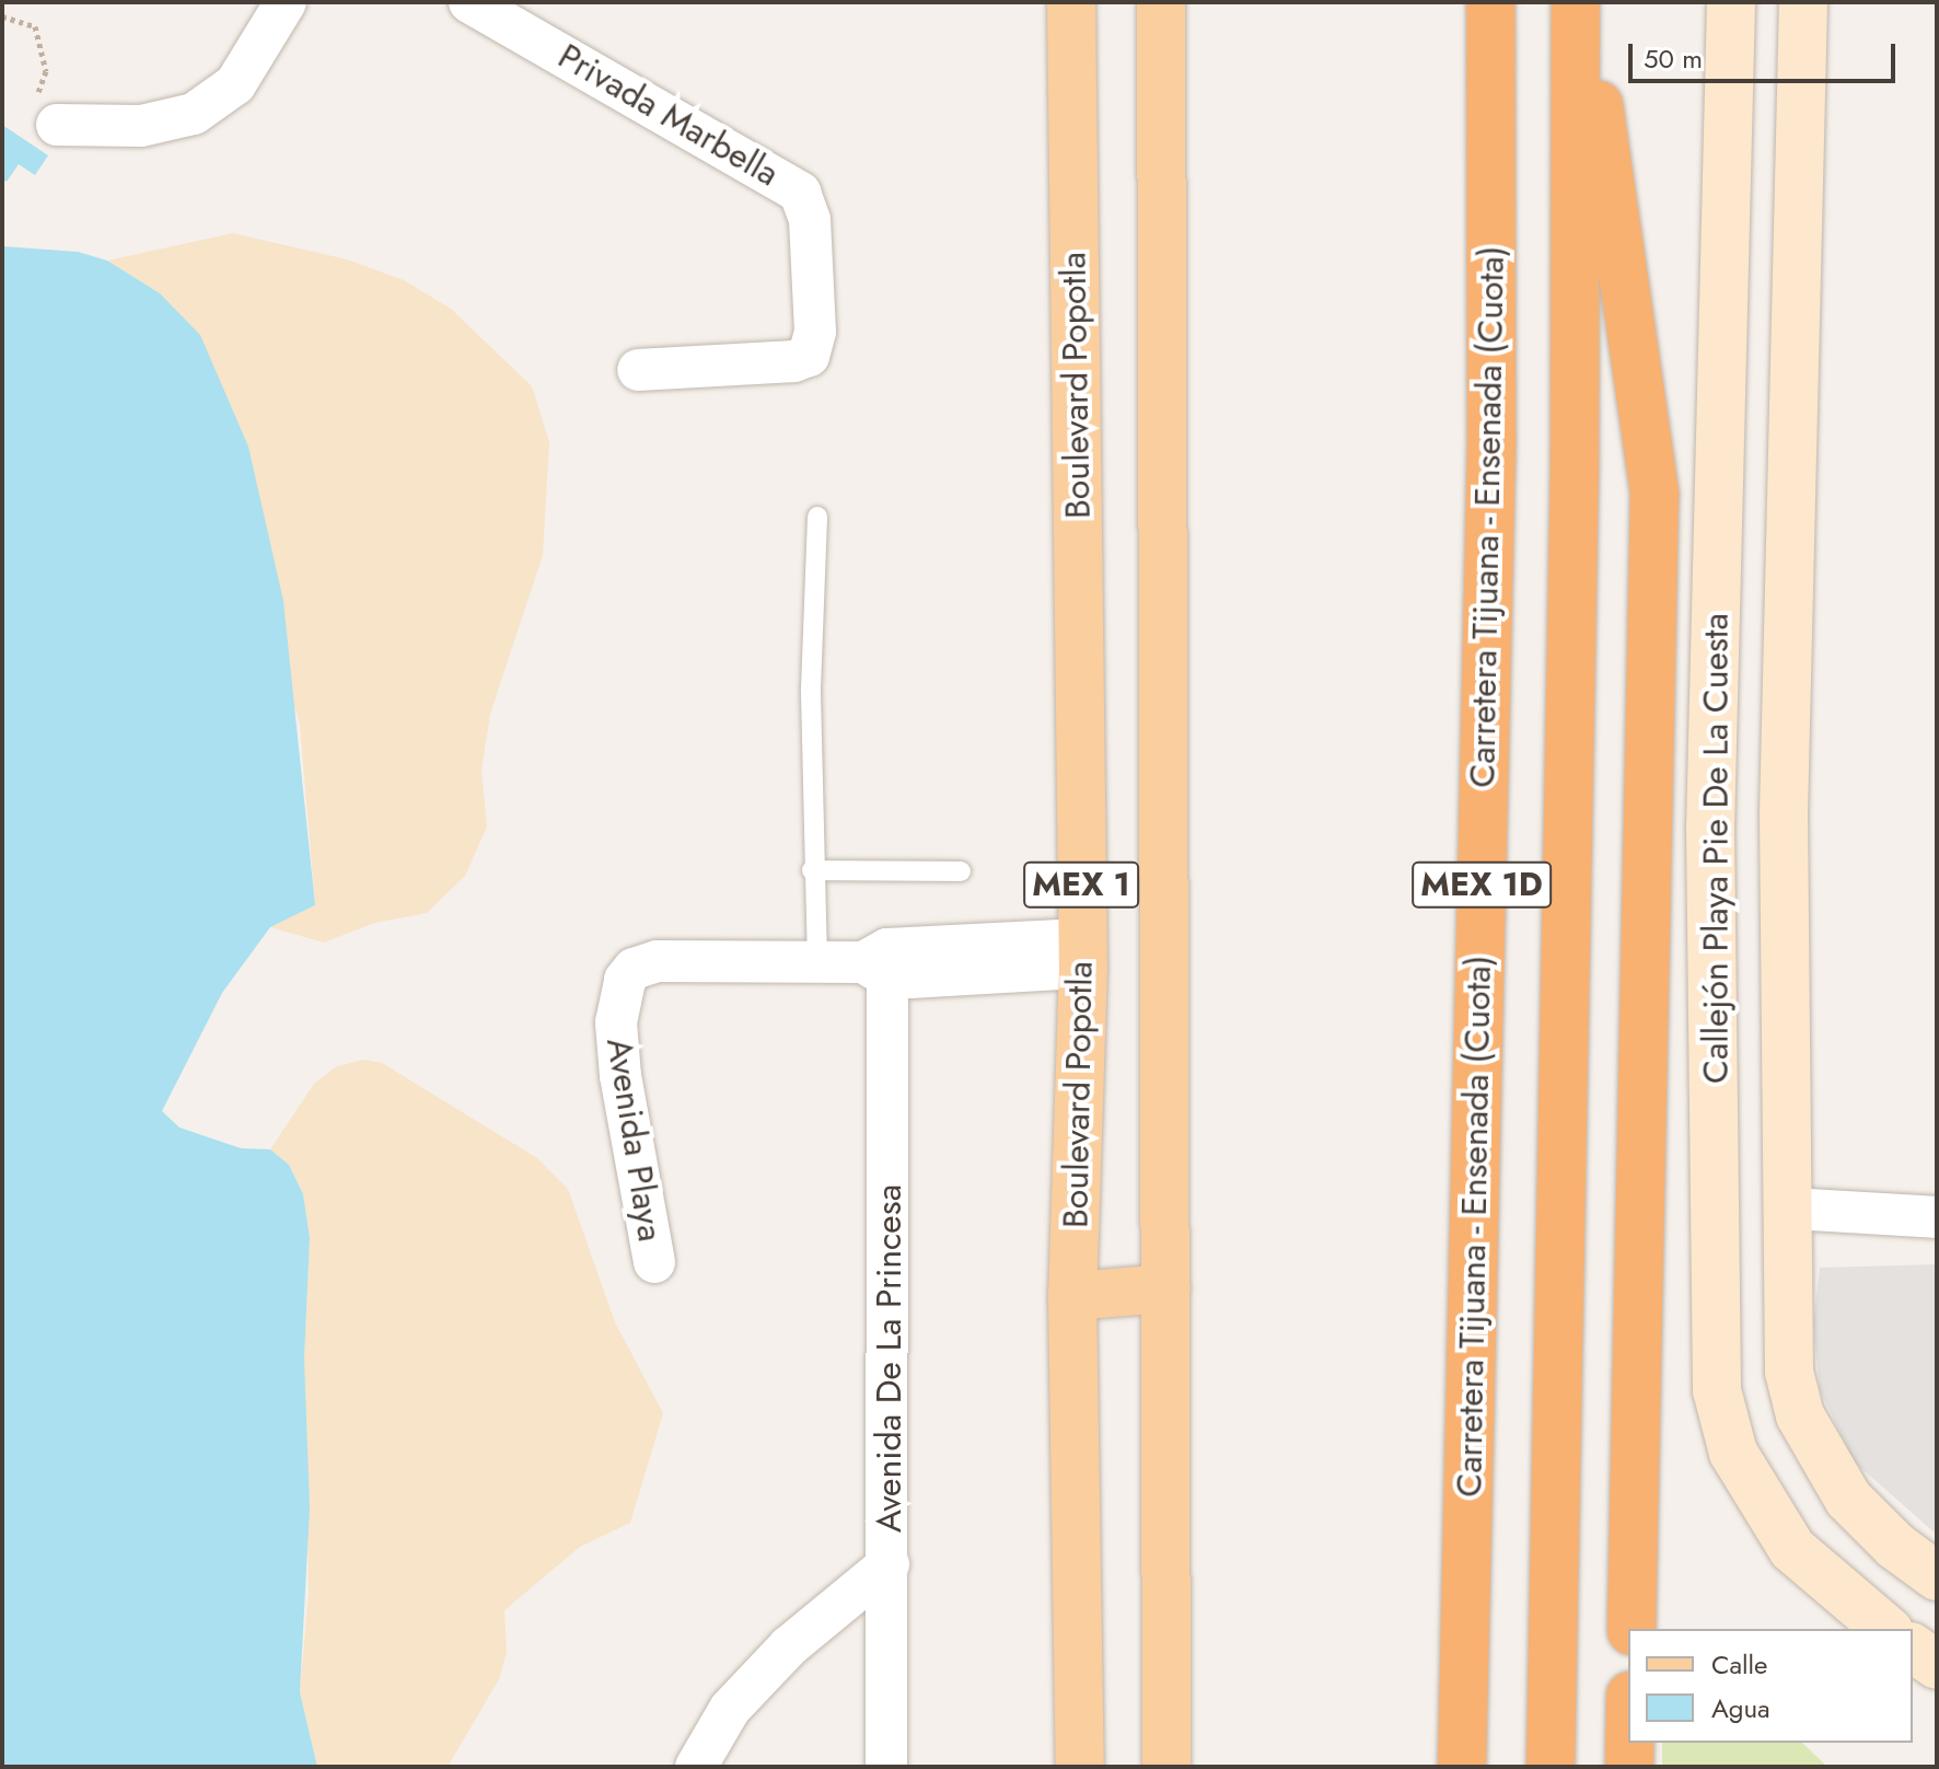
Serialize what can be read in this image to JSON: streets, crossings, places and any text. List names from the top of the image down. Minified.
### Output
{"streets":{"highway":["Carretera Tijuana - Ensenada (Cuota)","MEX 1D"],"main road":["Boulevard Popotla","Callejón Playa Pie De La Cuesta","MEX 1"],"street":["Privada Marbella","Avenida Playa","Avenida De La Princesa"]},"legend":["Calle","Agua"],"scale_bar":"50 m"}
